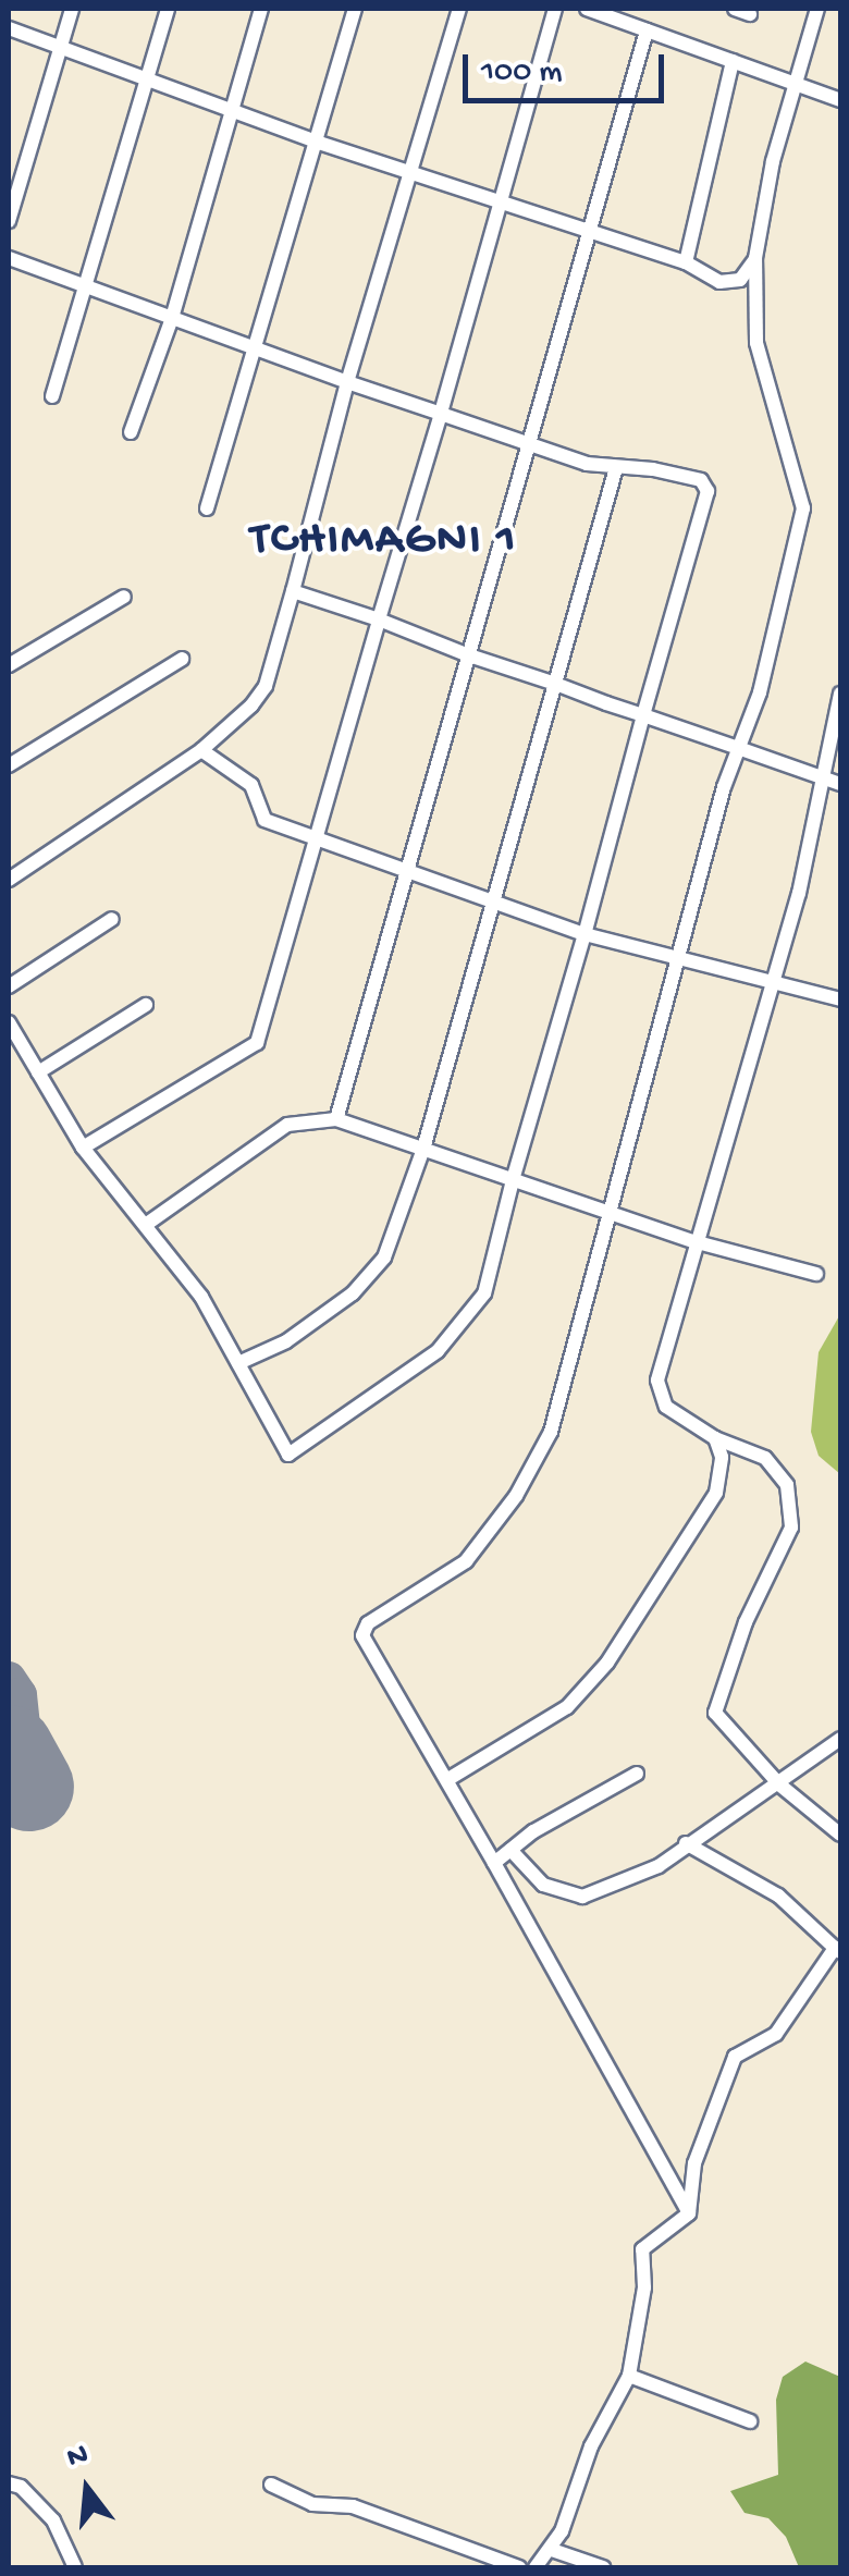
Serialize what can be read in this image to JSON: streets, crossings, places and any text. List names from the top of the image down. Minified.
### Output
{"districts":["TCHIMAGNI 1"],"scale_bar":"100 m","north":"top"}
